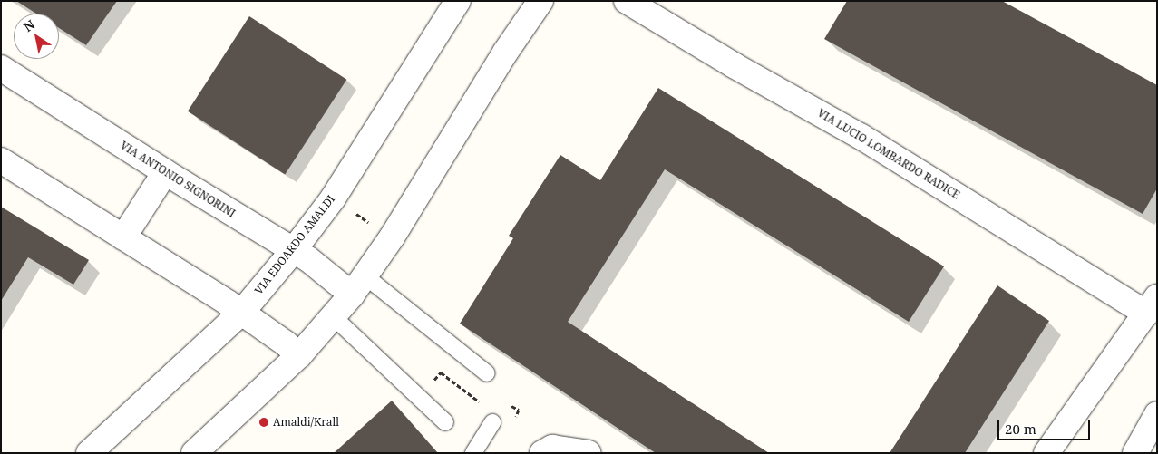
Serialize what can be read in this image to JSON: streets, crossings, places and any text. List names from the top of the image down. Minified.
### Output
{"streets":{"street":["VIA LUCIO LOMBARDO RADICE","VIA ANTONIO SIGNORINI","VIA EDOARDO AMALDI"]},"crossings":[["VIA ANTONIO SIGNORINI","VIA EDOARDO AMALDI"]],"places":["Amaldi/Krall"],"scale_bar":"20 m","north":"top left"}
